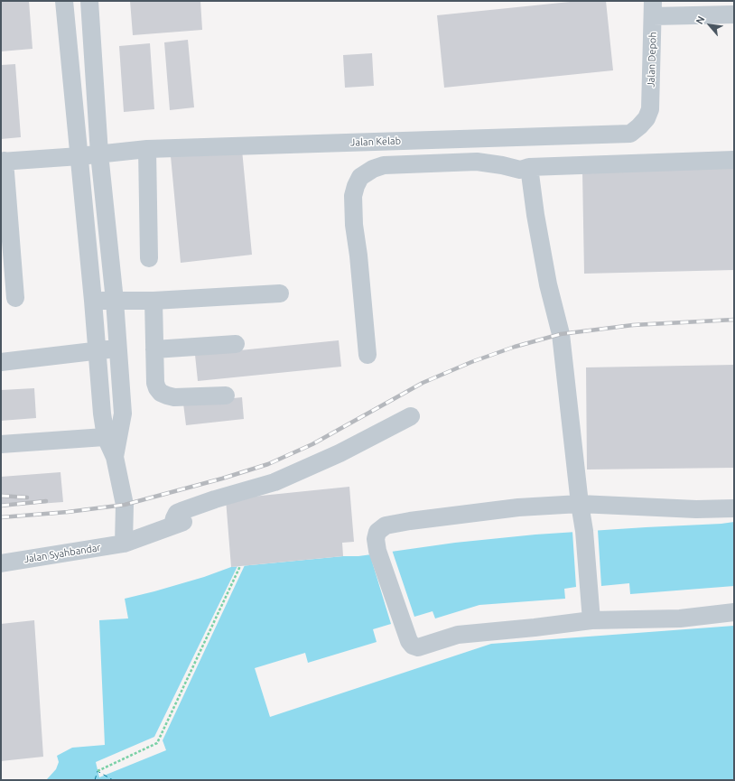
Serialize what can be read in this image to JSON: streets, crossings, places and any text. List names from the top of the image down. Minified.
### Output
{"streets":{"street":["Jalan Depoh","Jalan Kelab","Jalan Syahbandar"]},"crossings":[["Jalan Depoh","Jalan Kelab"]],"north":"top left"}
